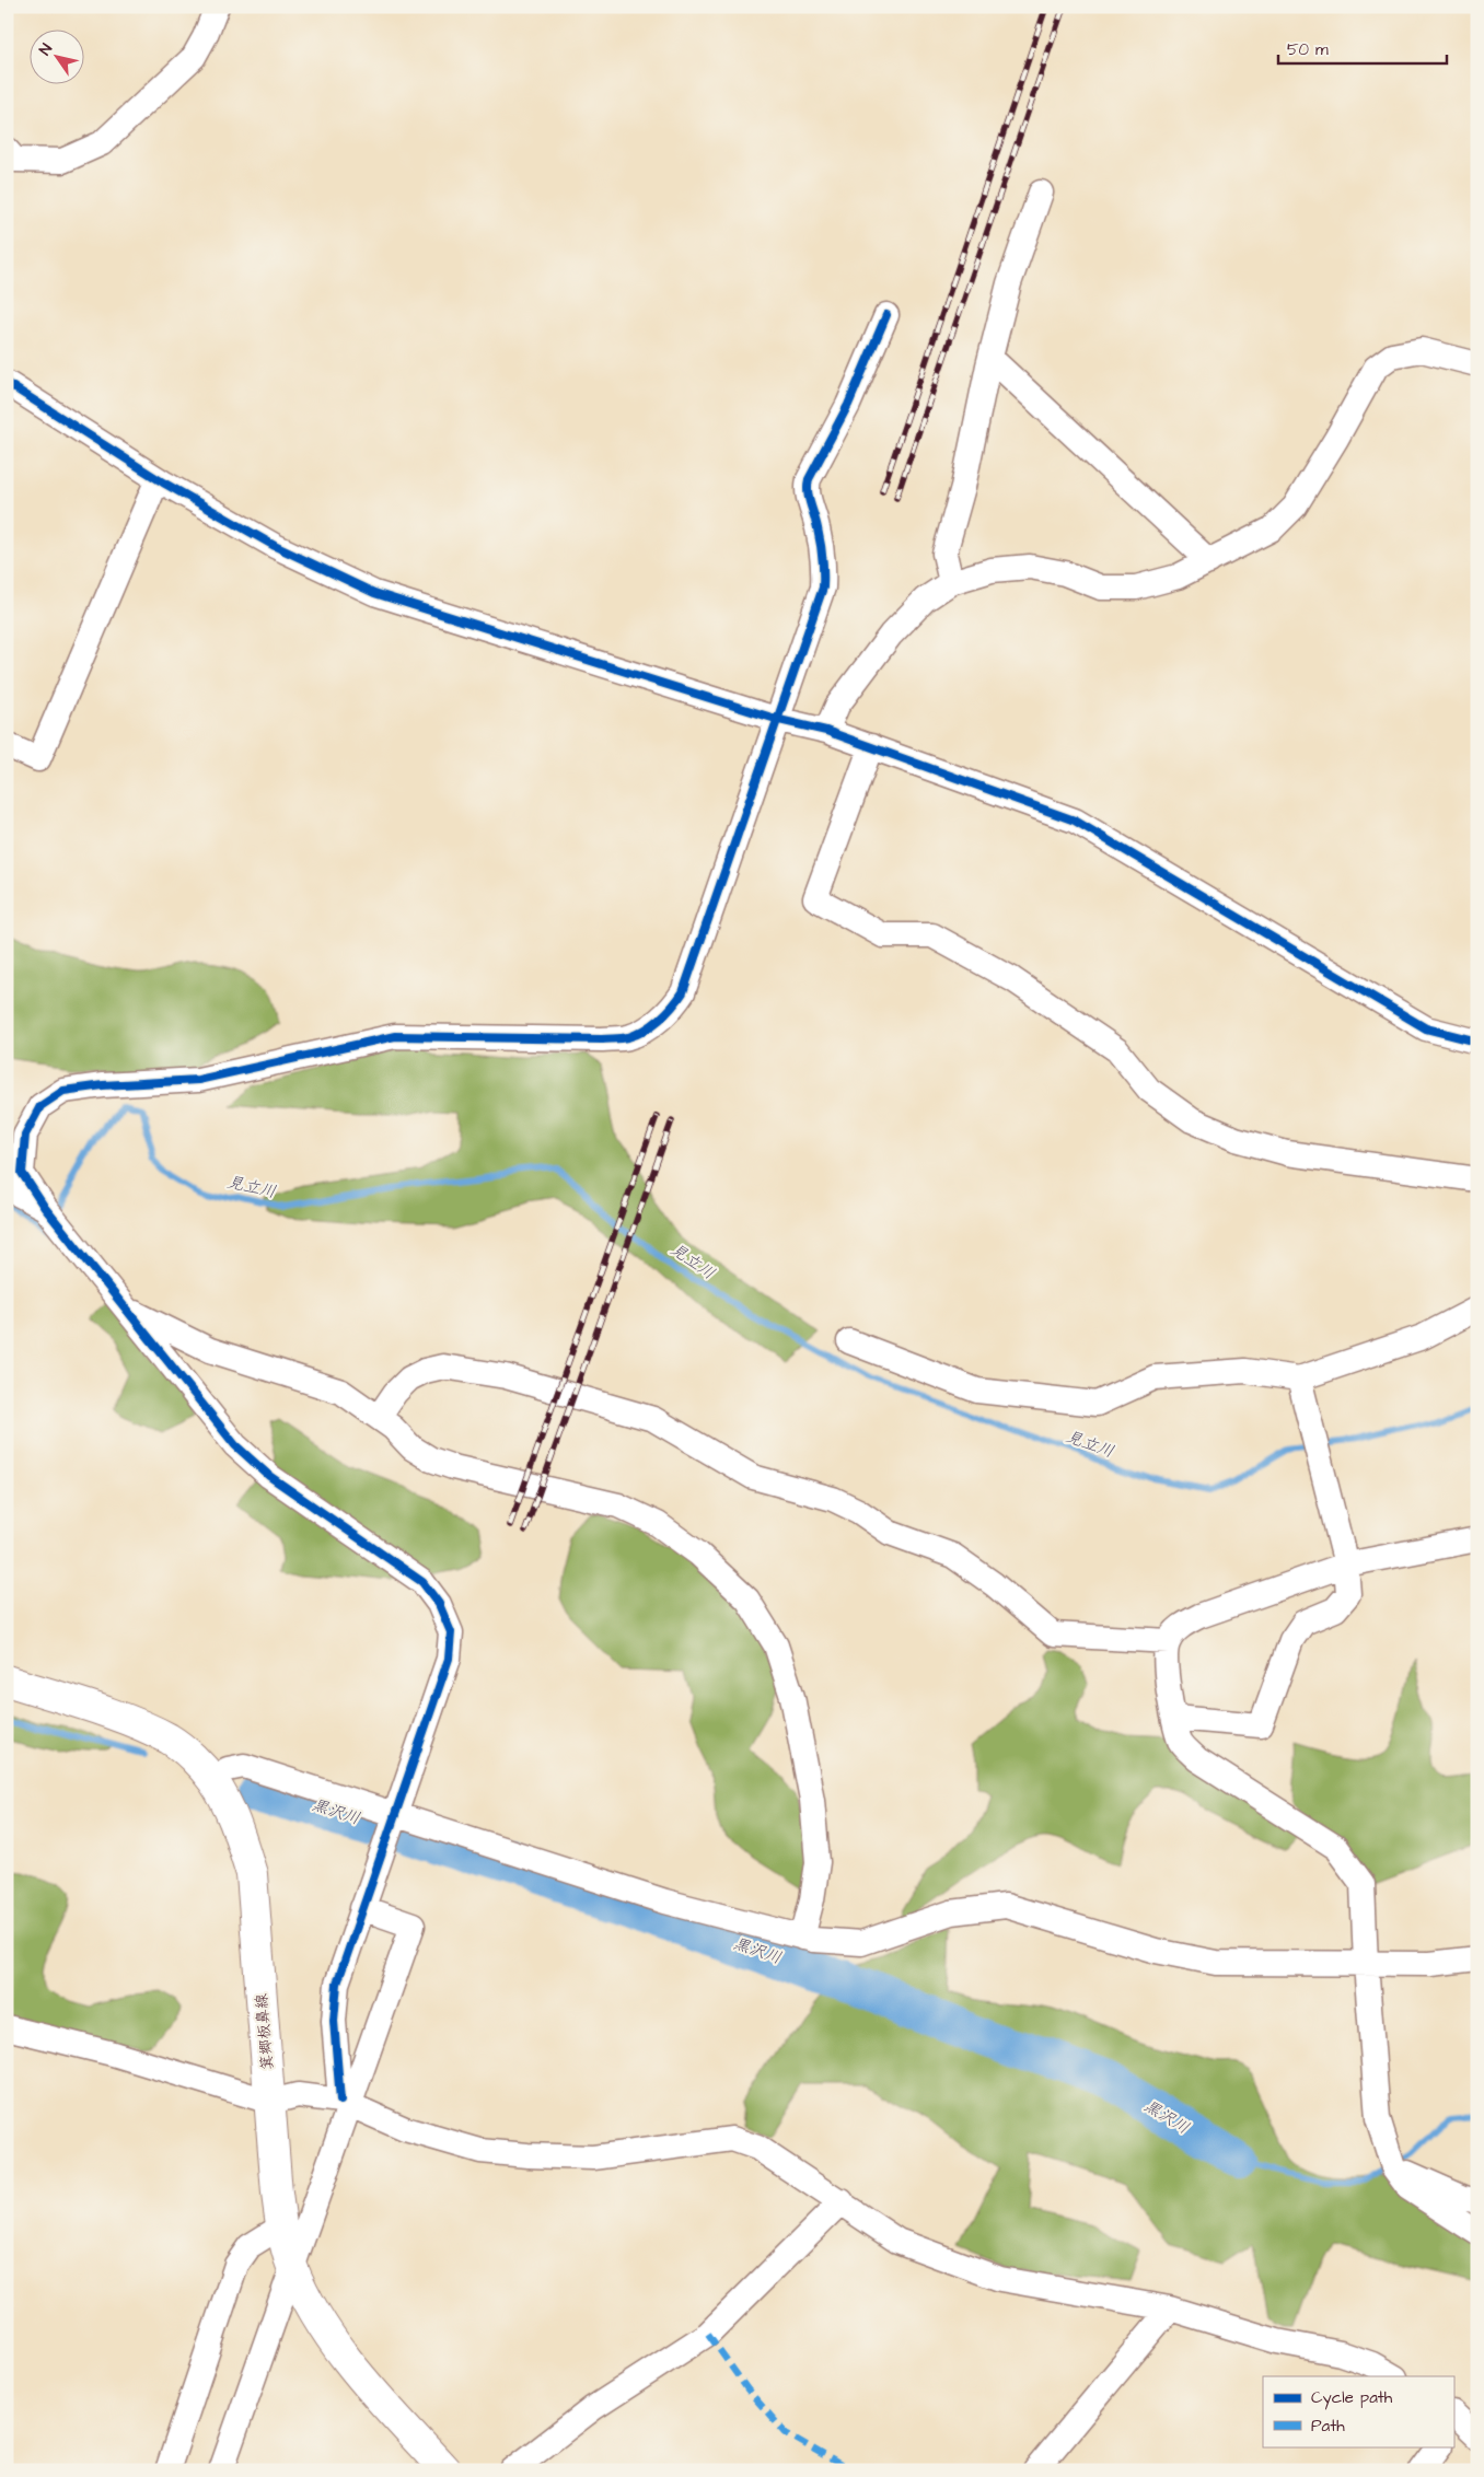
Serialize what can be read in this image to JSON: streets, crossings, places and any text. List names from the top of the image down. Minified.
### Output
{"streets":{"main road":["箕郷板鼻線"]},"water":["見立川","黒沢川"],"legend":["Cycle path","Path"],"scale_bar":"50 m","north":"top left"}
